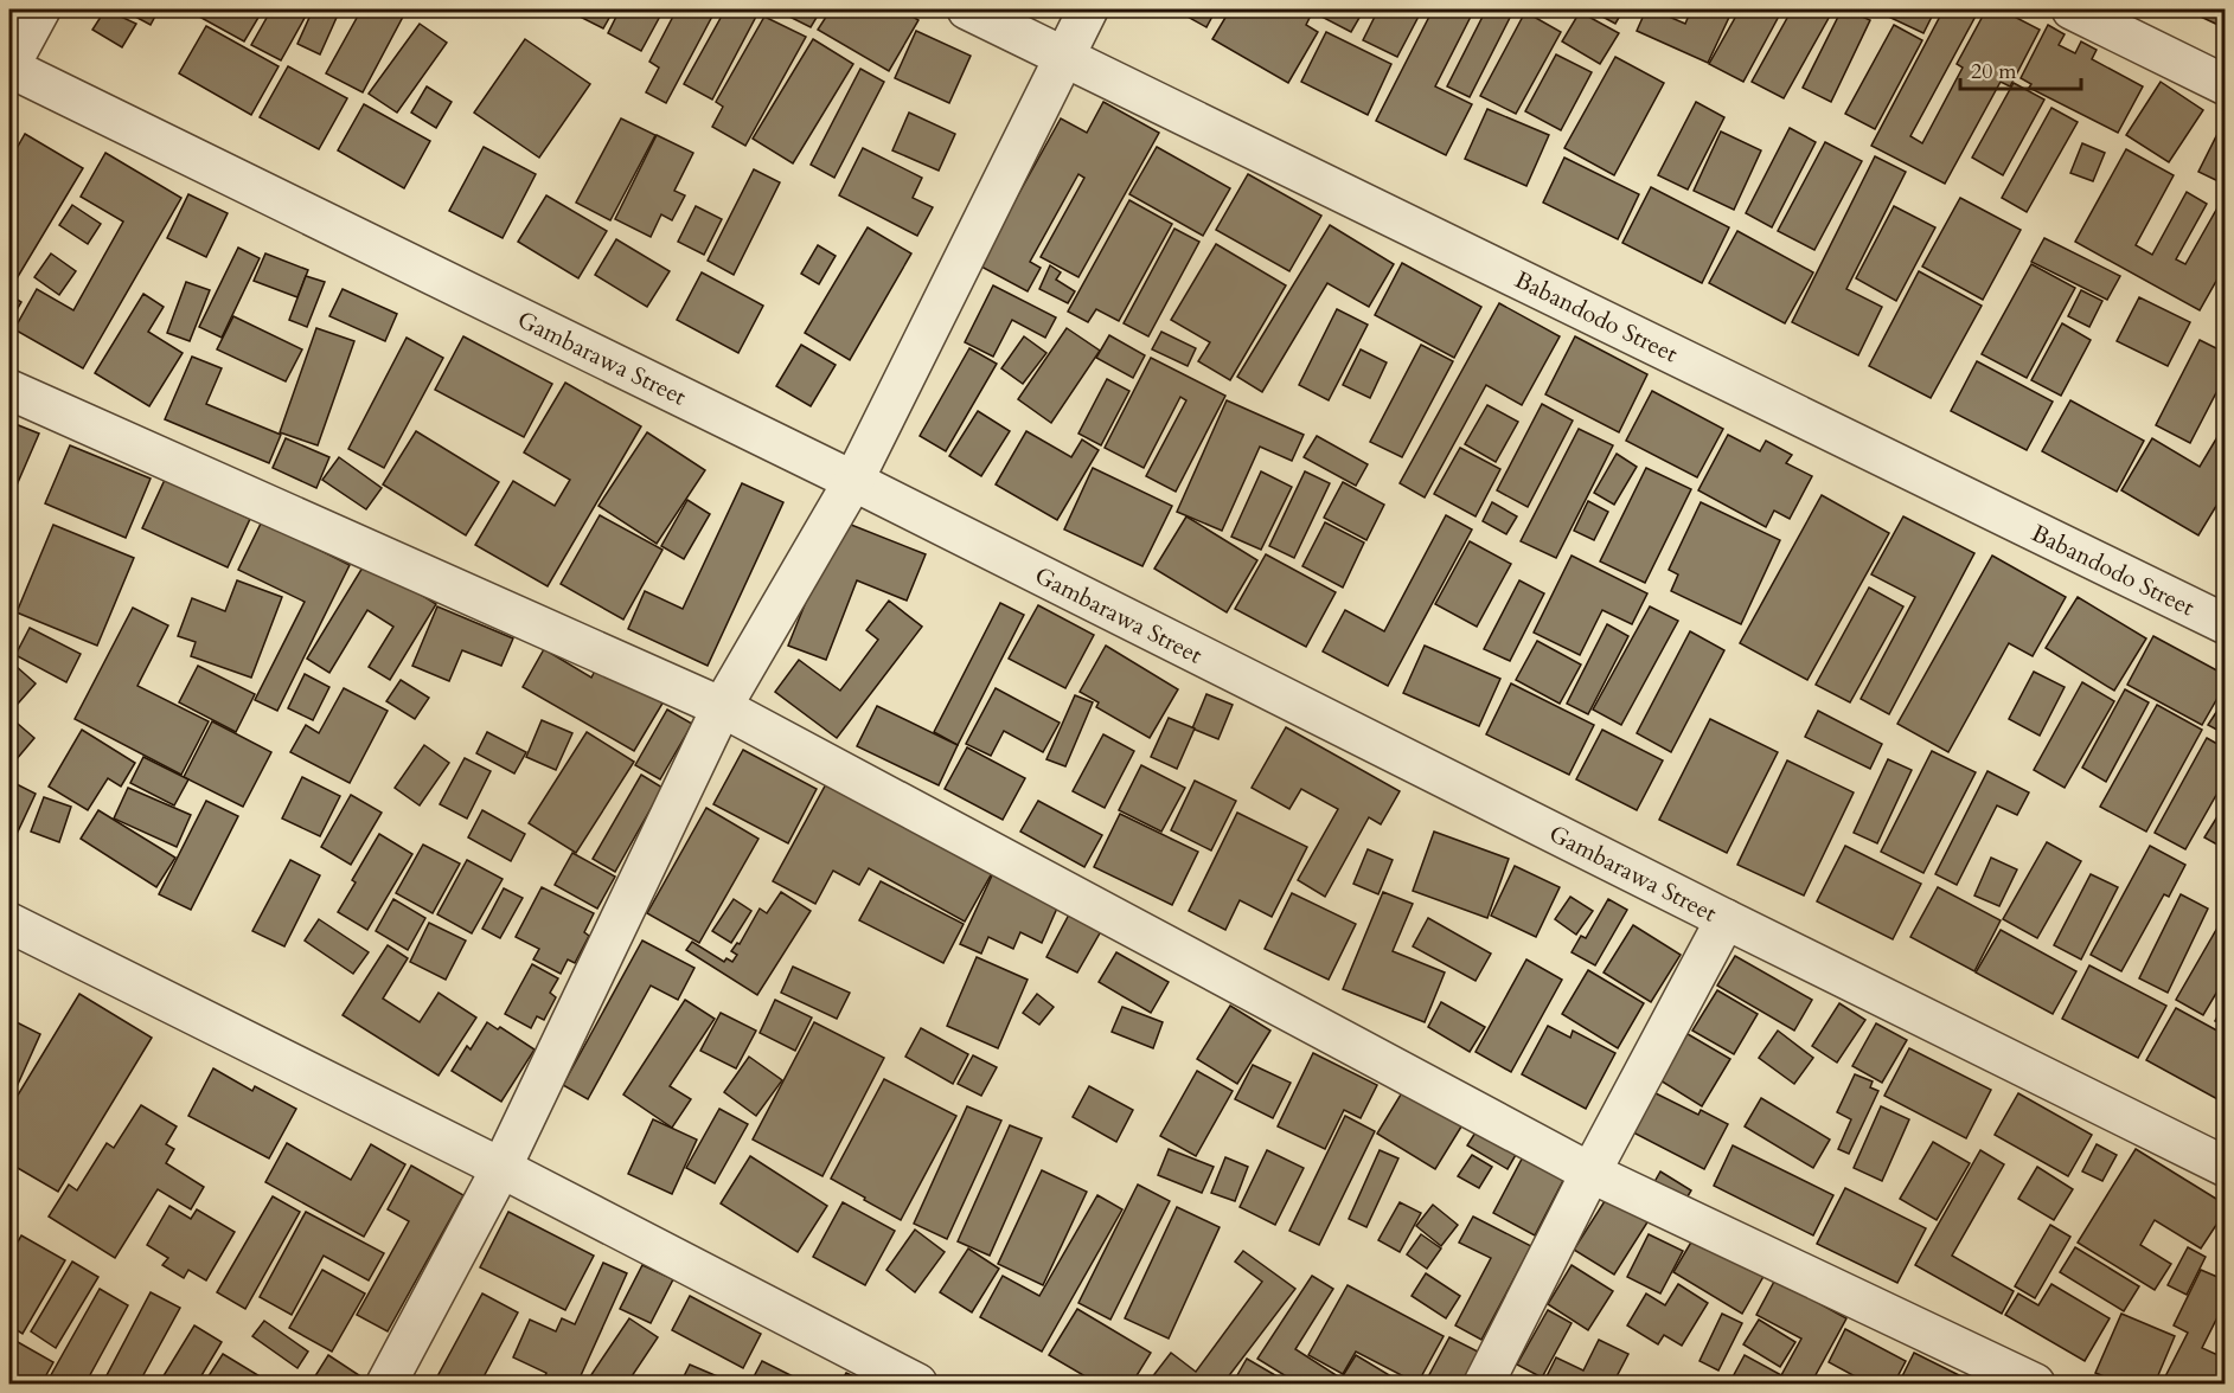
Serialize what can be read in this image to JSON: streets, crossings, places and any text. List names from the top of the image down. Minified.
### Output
{"streets":{"street":["Babandodo Street","Gambarawa Street"]},"scale_bar":"20 m"}
